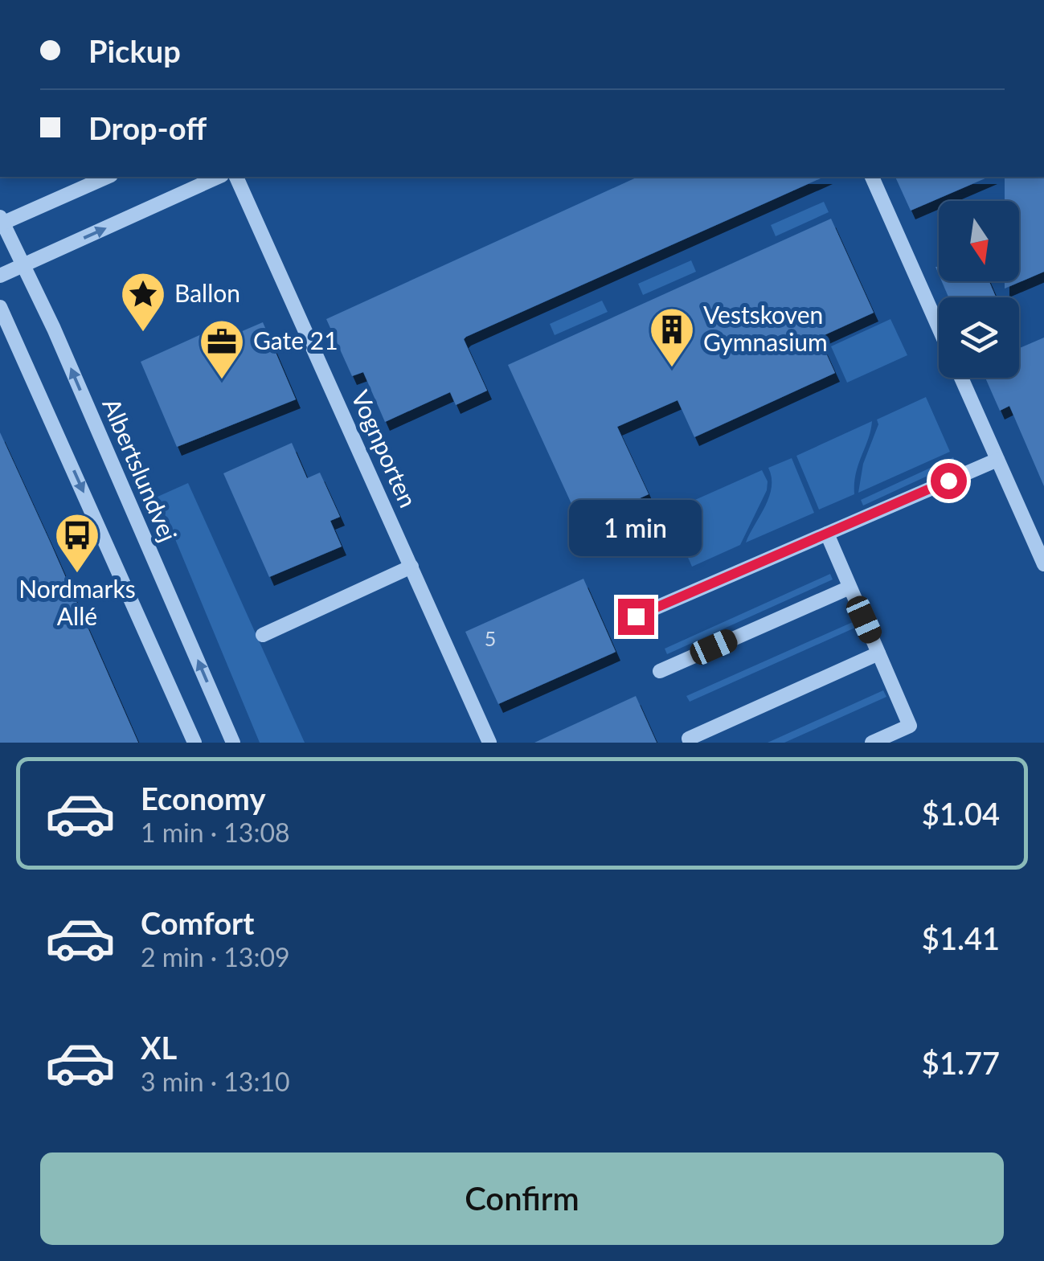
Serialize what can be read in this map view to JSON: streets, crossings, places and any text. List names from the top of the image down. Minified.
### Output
{"streets":{"street":["Vognporten","Albertslundvej"]},"places":{"place":["Ballon"],"building":["Vestskoven Gymnasium"],"office":["Gate 21"],"bus stop":["Nordmarks Allé"]},"house_numbers":["5"],"north":"bottom","page":{"banner":["Pickup","Drop-off"],"bubble":"1 min","list":[{"name":"Economy","note":"1 min · 13:08","value":"$1.04"},{"name":"Comfort","note":"2 min · 13:09","value":"$1.41"},{"name":"XL","note":"3 min · 13:10","value":"$1.77"}],"buttons":"Confirm"}}
